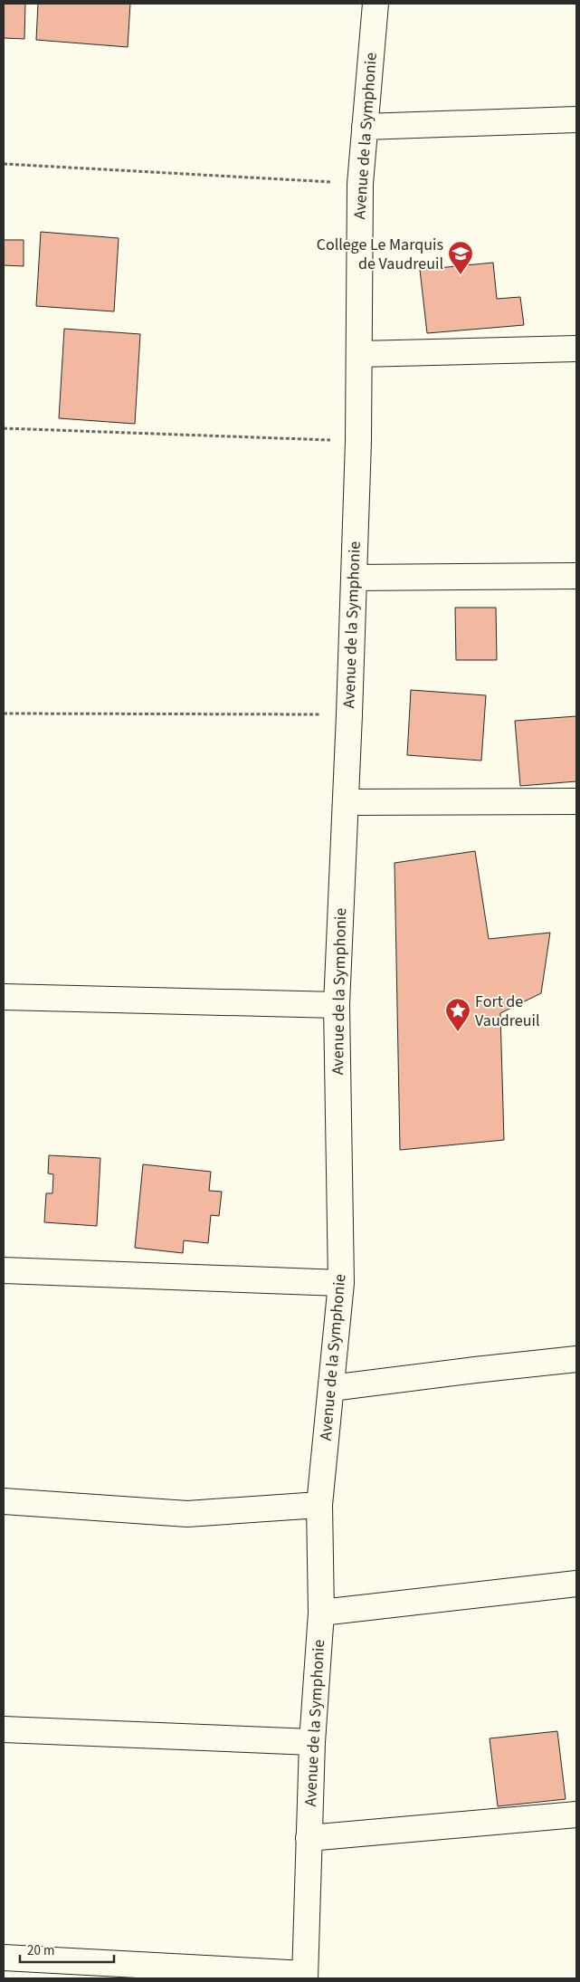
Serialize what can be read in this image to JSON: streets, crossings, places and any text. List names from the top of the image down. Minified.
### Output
{"streets":{"street":["Avenue de la Symphonie"]},"places":{"school or university":["College Le Marquis de Vaudreuil"],"place":["Fort de Vaudreuil"]},"scale_bar":"20 m"}
